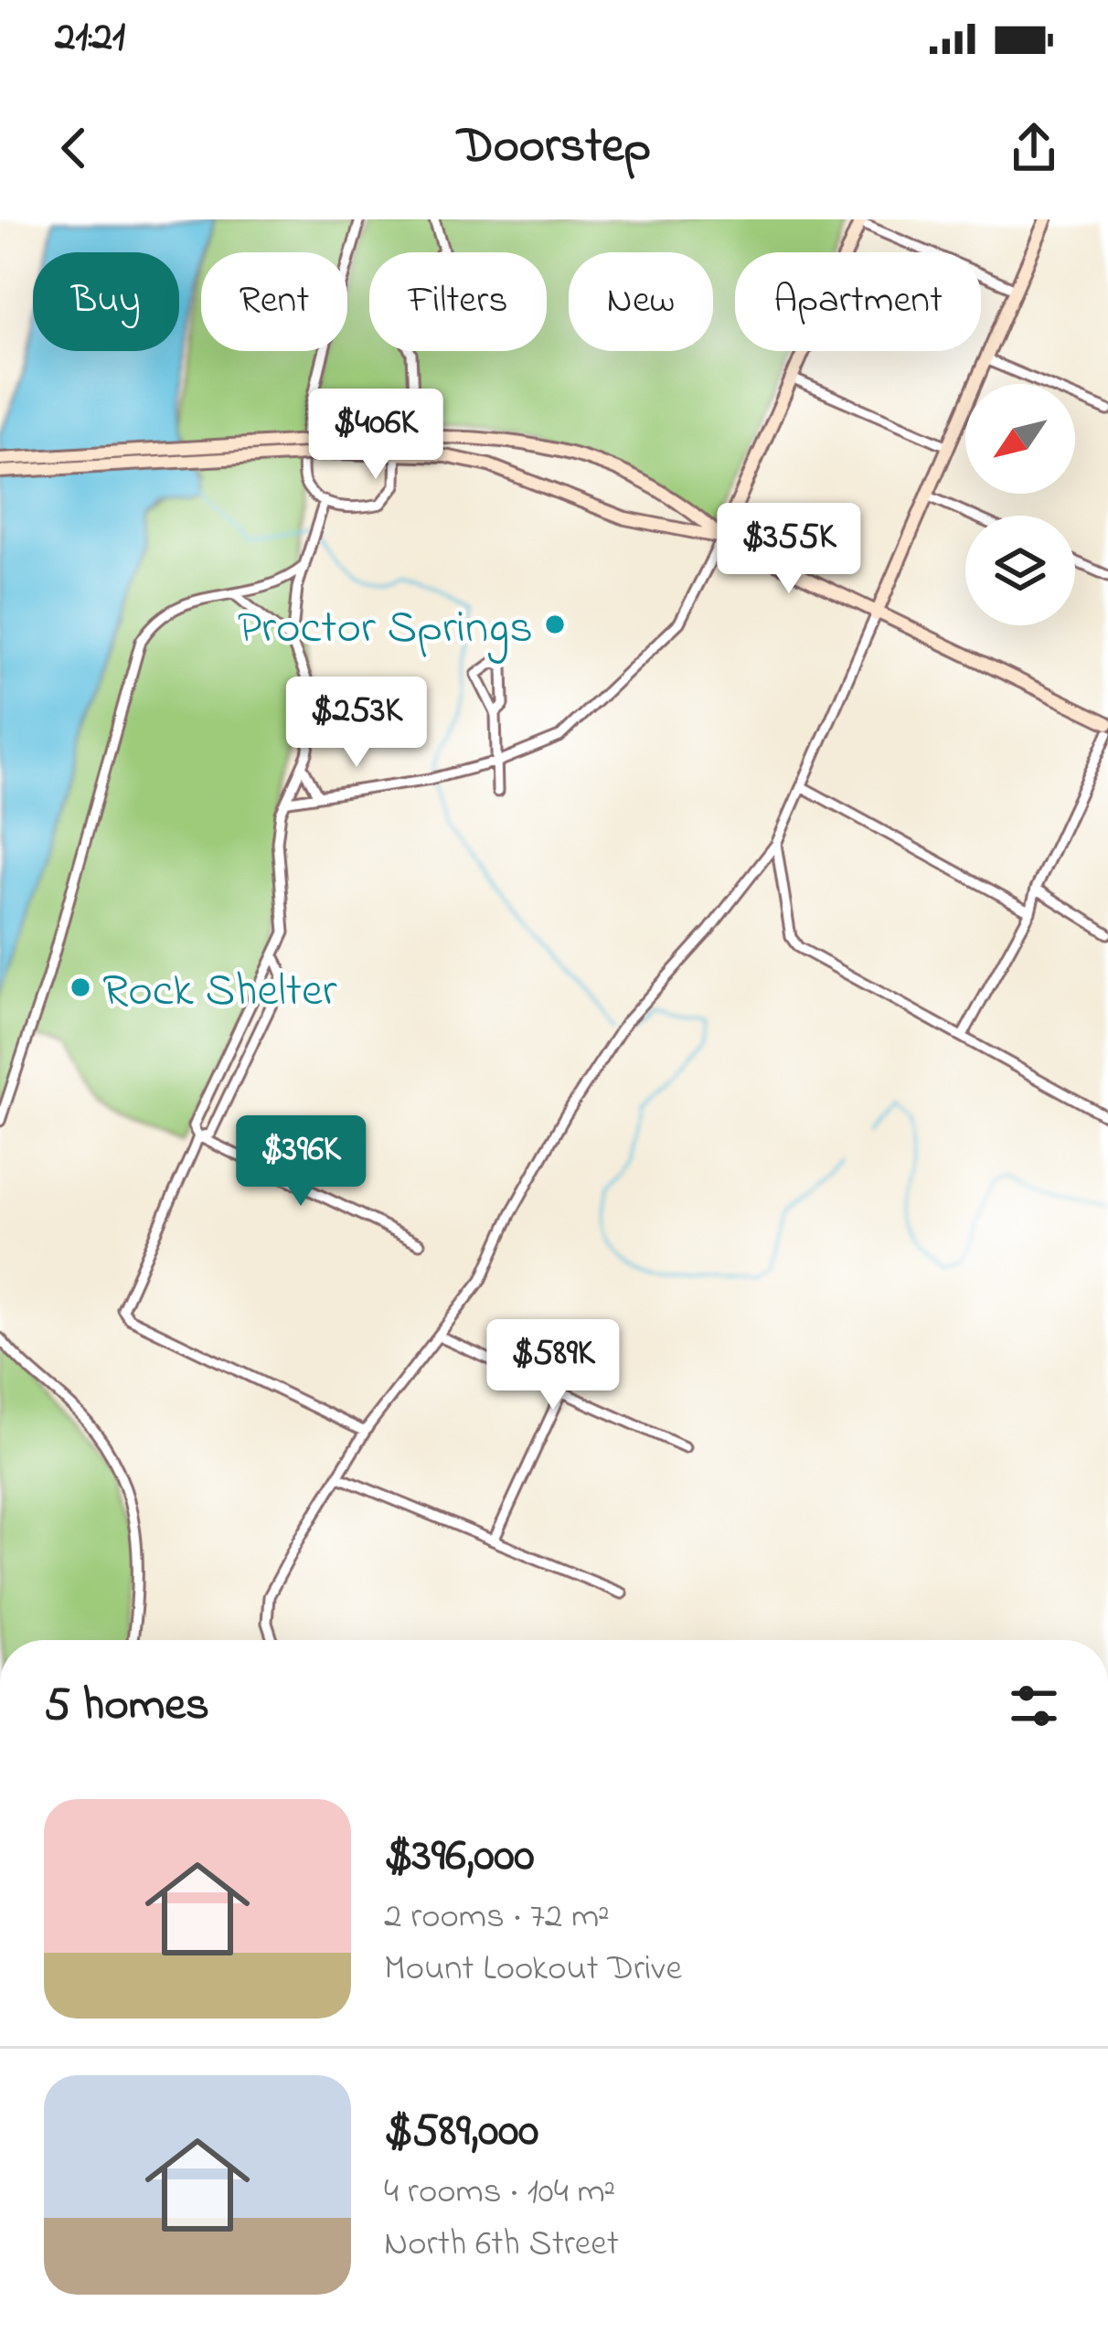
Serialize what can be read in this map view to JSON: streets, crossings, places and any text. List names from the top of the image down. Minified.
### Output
{"places":["Proctor Springs","Rock Shelter"],"north":"bottom left","page":{"status":"21:21","header":"Doorstep","chip":["Buy","Rent","Filters","New","Apartment"],"price":["$406K","$355K","$253K","$396K","$589K"],"heading":"5 homes","list":[{"name":"$396,000","note":"2 rooms · 72 m² · Mount Lookout Drive"},{"name":"$589,000","note":"4 rooms · 104 m² · North 6th Street"}]}}
